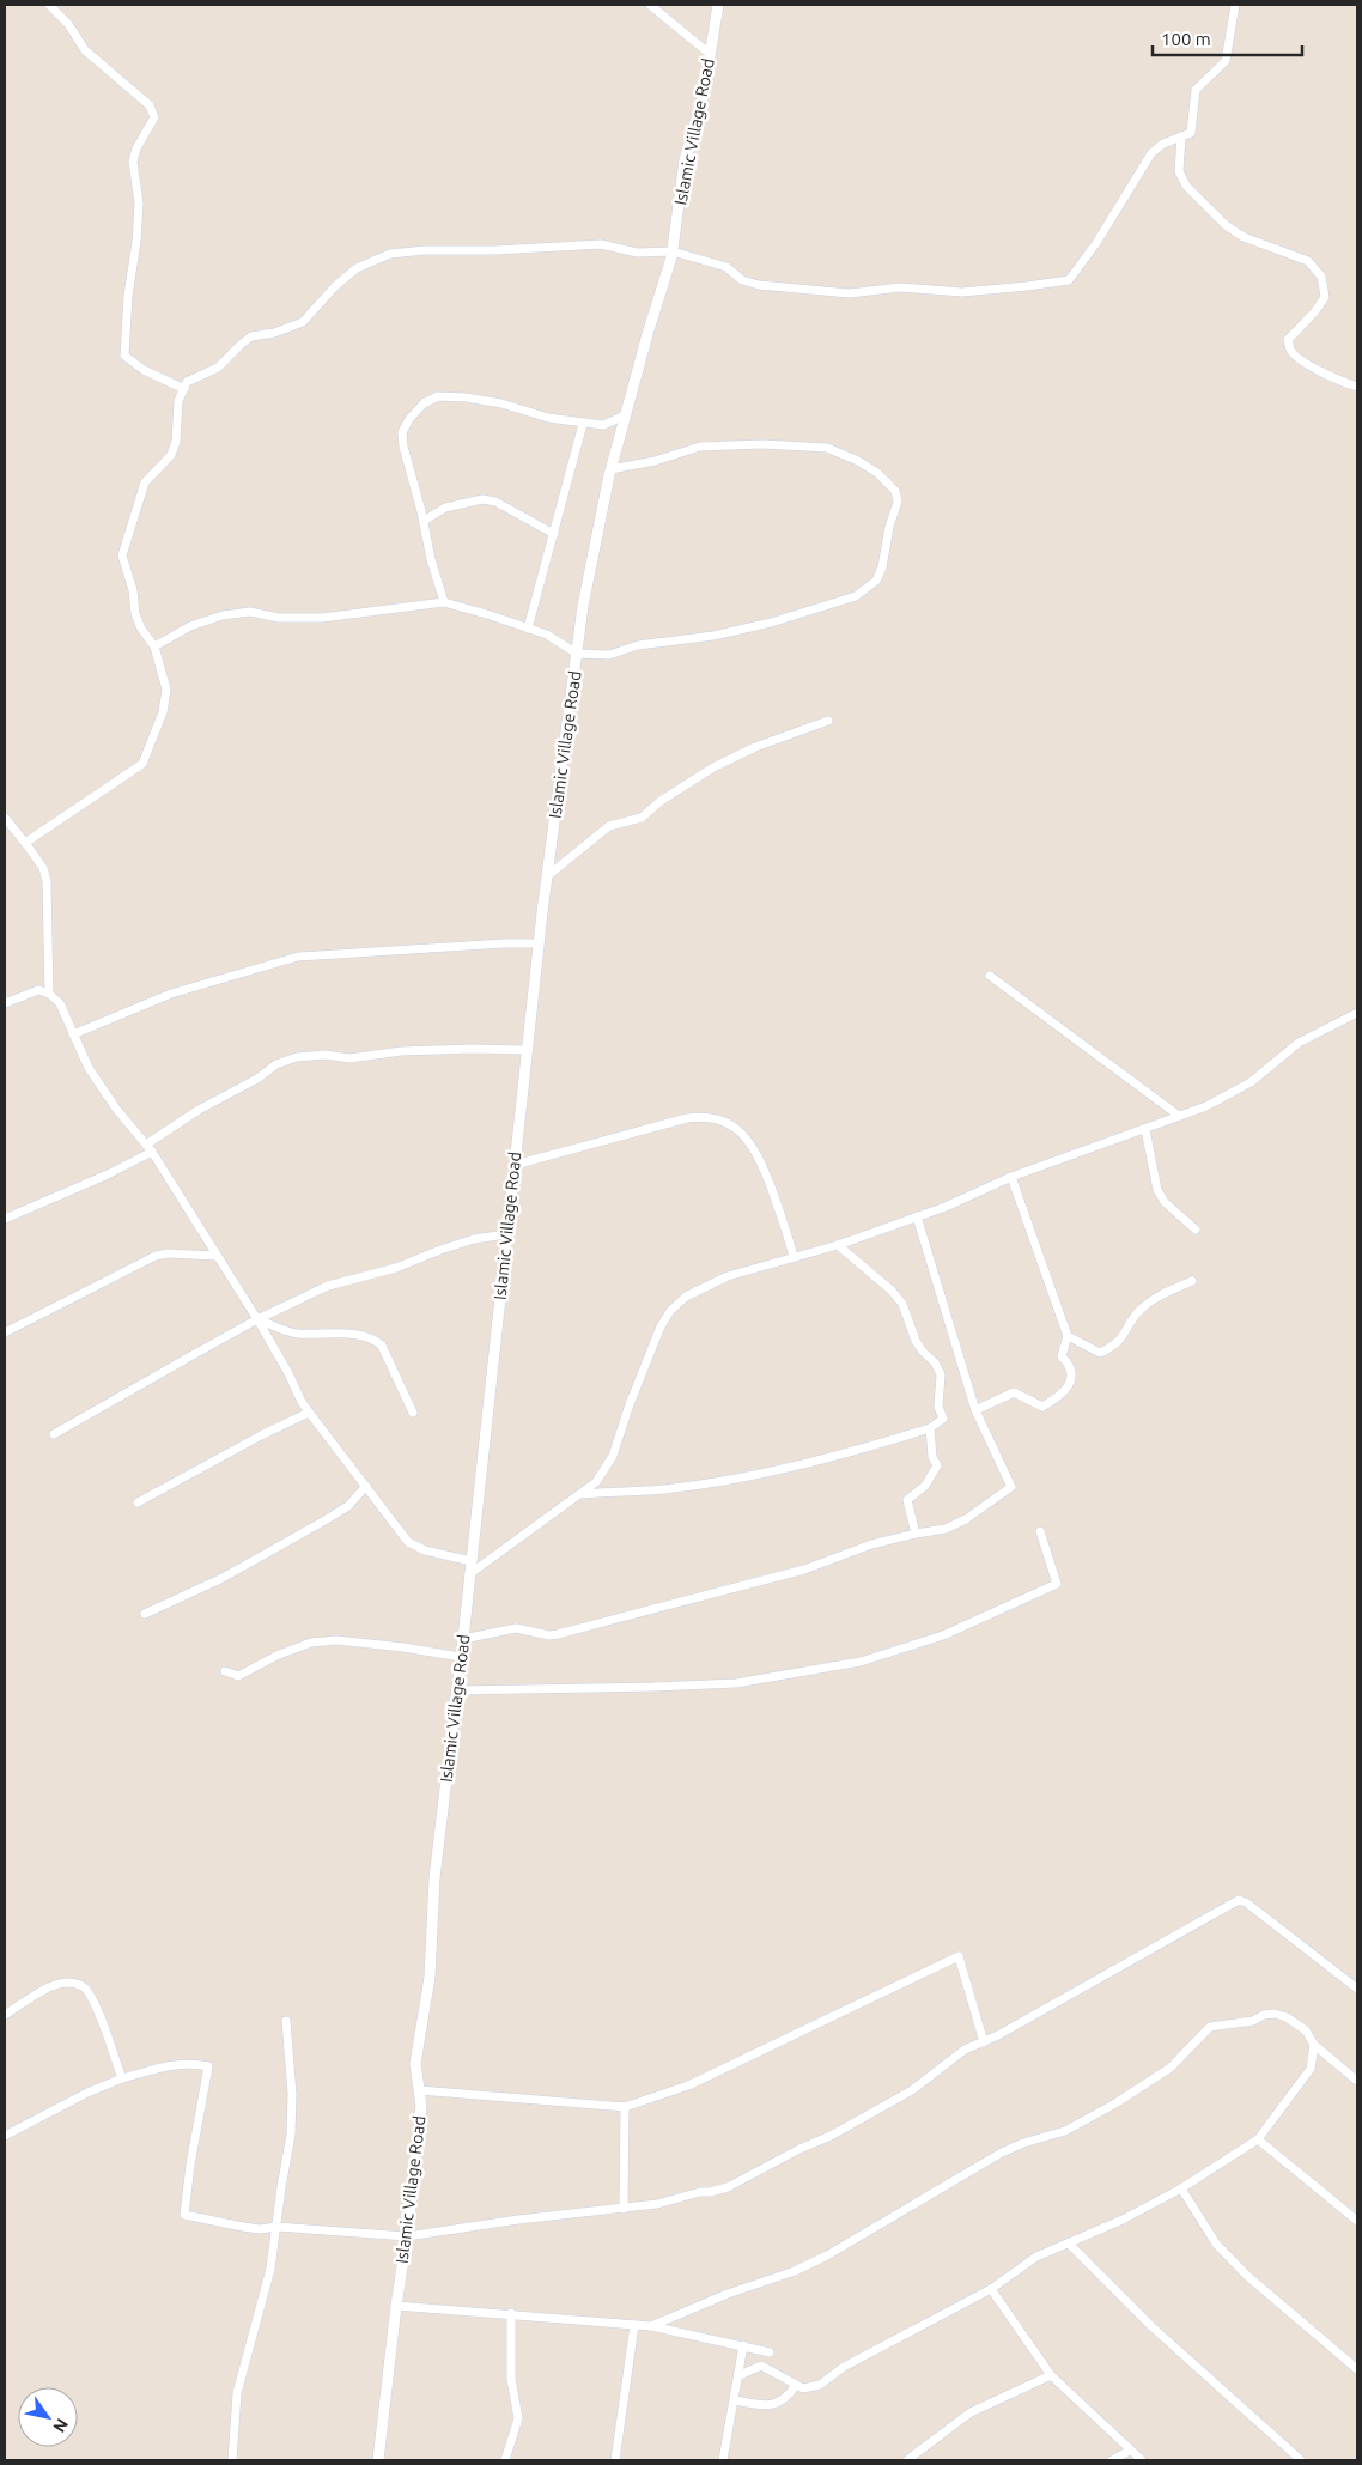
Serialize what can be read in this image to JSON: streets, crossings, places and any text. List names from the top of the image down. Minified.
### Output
{"streets":{"street":["Islamic Village Road"]},"scale_bar":"100 m","north":"bottom right"}
